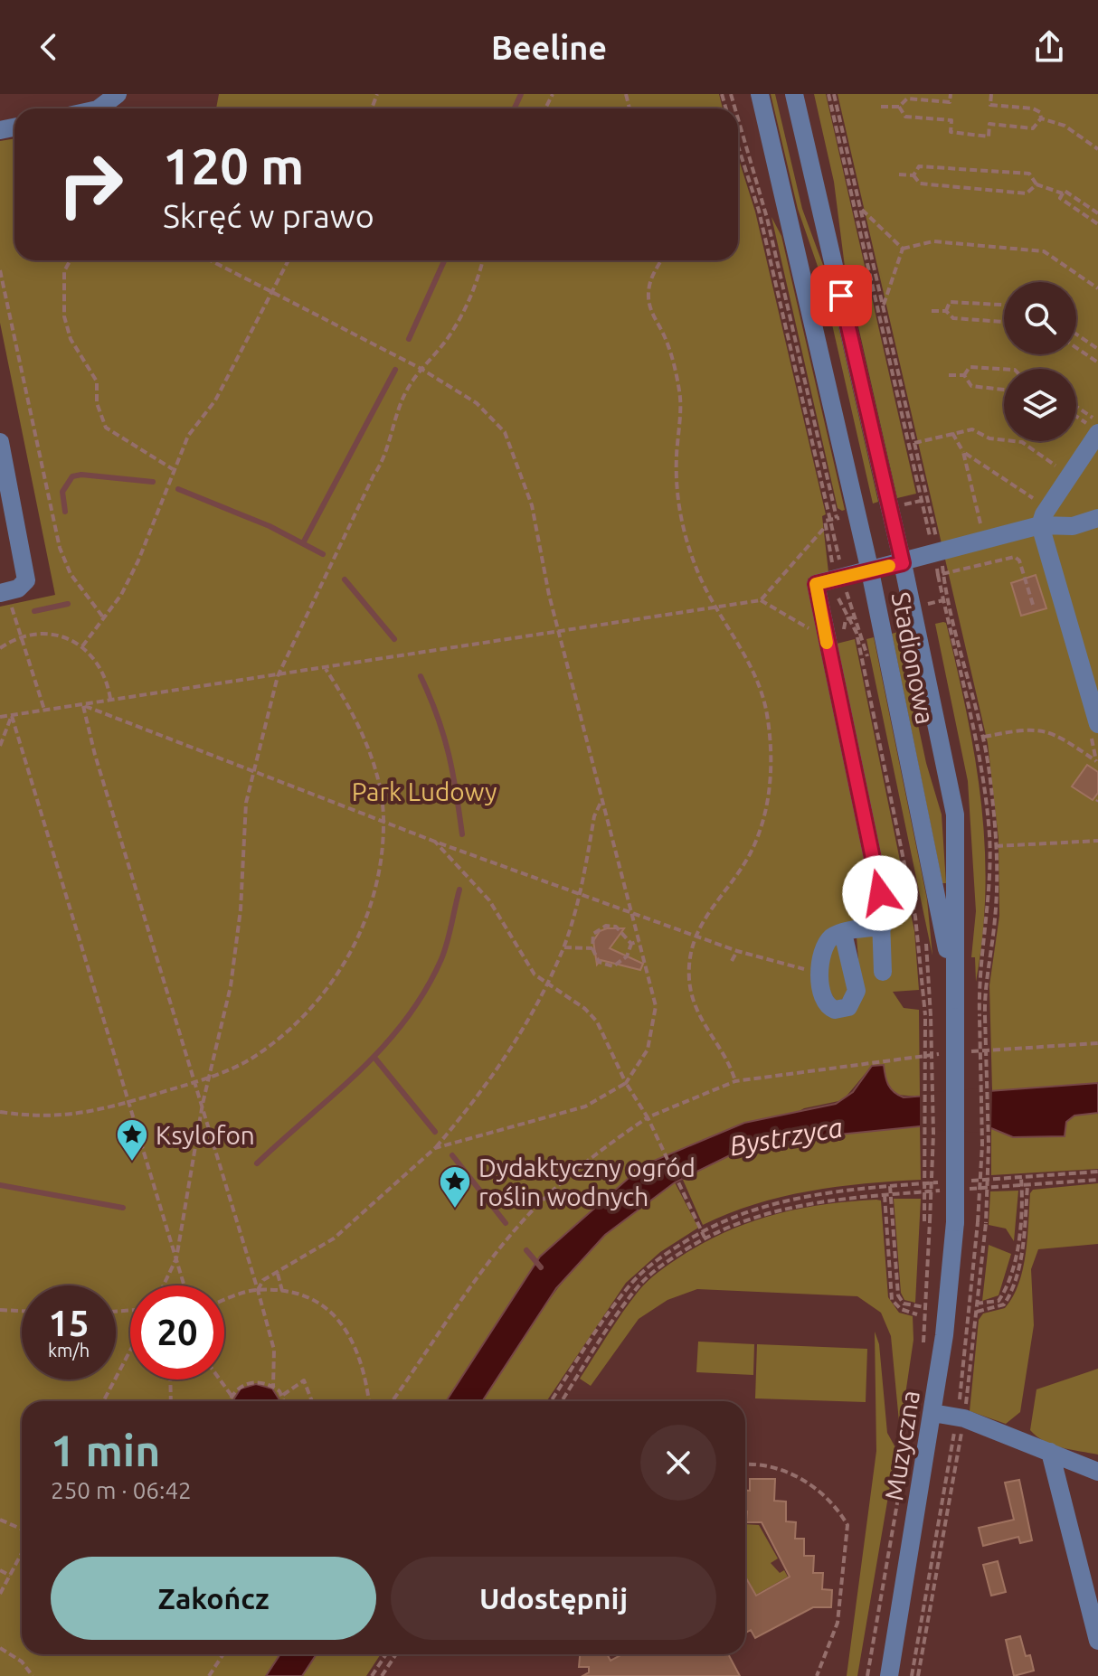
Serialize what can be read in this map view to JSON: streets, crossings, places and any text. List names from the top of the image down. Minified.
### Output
{"streets":{"street":["Stadionowa","Muzyczna"]},"crossings":[["Stadionowa","Muzyczna"]],"water":["Bystrzyca"],"parks":["Park Ludowy"],"places":{"place":["Ksylofon","Dydaktyczny ogród roślin wodnych"]},"page":{"header":"Beeline","turn":["120 m","Skręć w prawo"],"speed":"15 km/h","limit":"20","heading":["1 min","250 m · 06:42"],"buttons":["Zakończ","Udostępnij"]}}
